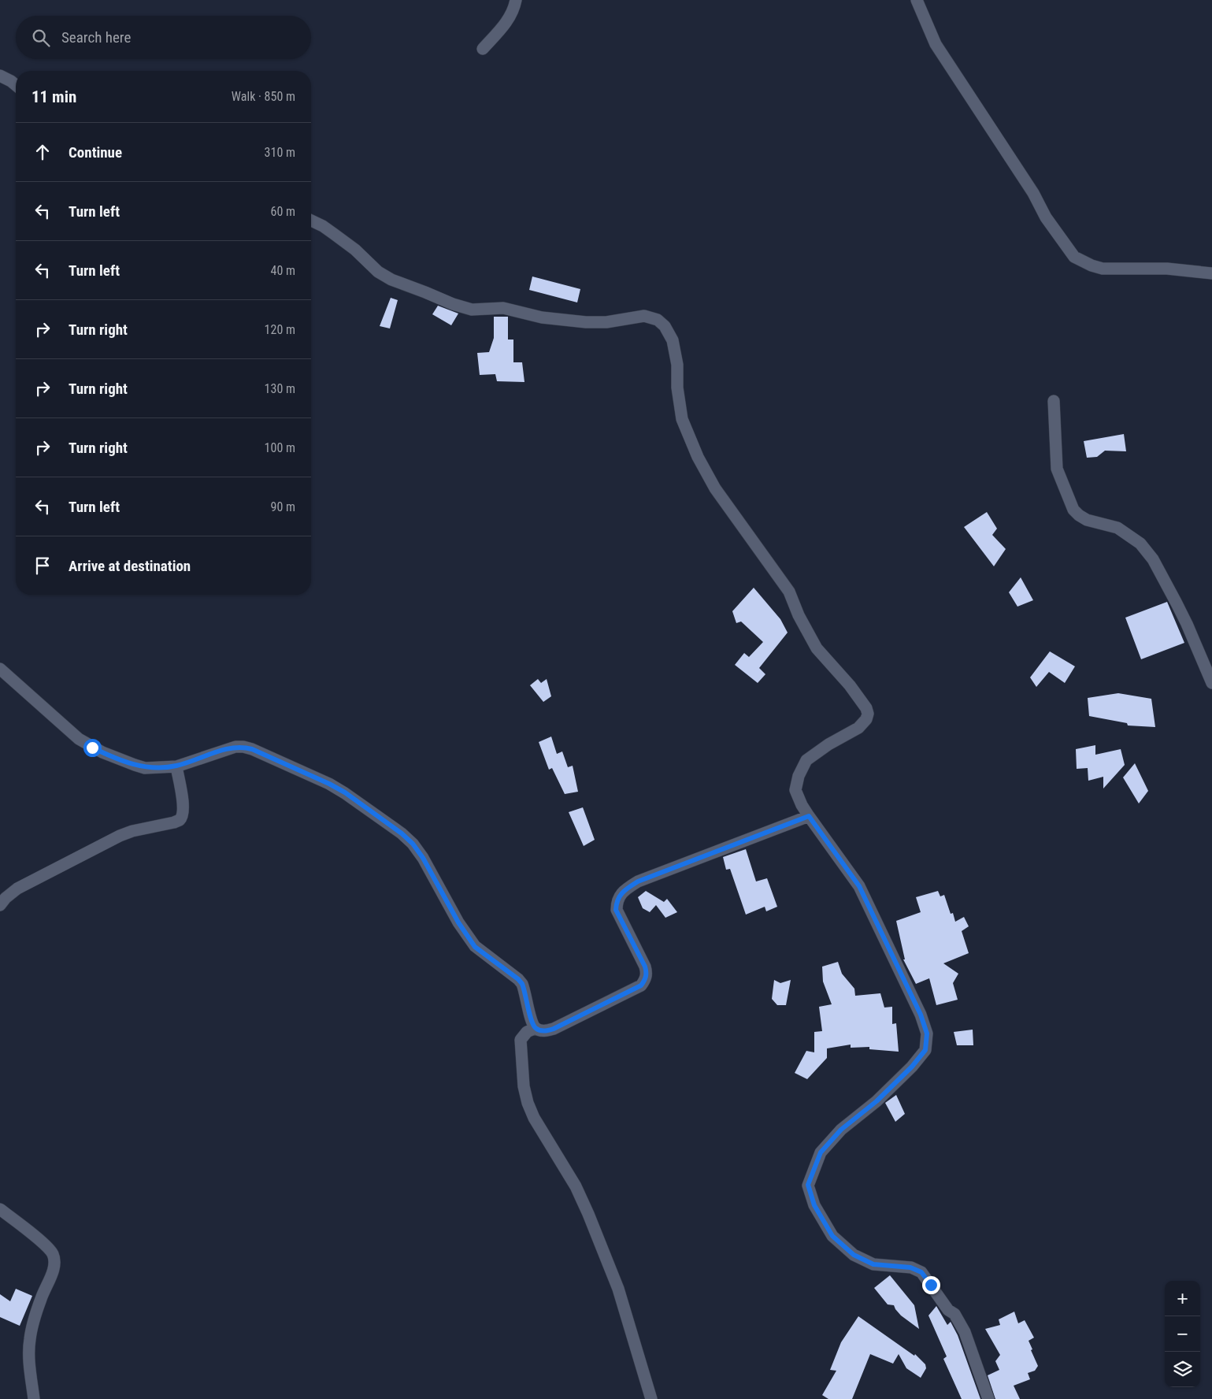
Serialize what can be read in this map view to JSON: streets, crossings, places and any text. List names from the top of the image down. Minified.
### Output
{"page":{"search":"Search here","heading":["11 min","Walk · 850 m"],"list":[["Continue","310 m"],["Turn left","60 m"],["Turn left","40 m"],["Turn right","120 m"],["Turn right","130 m"],["Turn right","100 m"],["Turn left","90 m"],"Arrive at destination"],"map_buttons":["+","−"]}}
